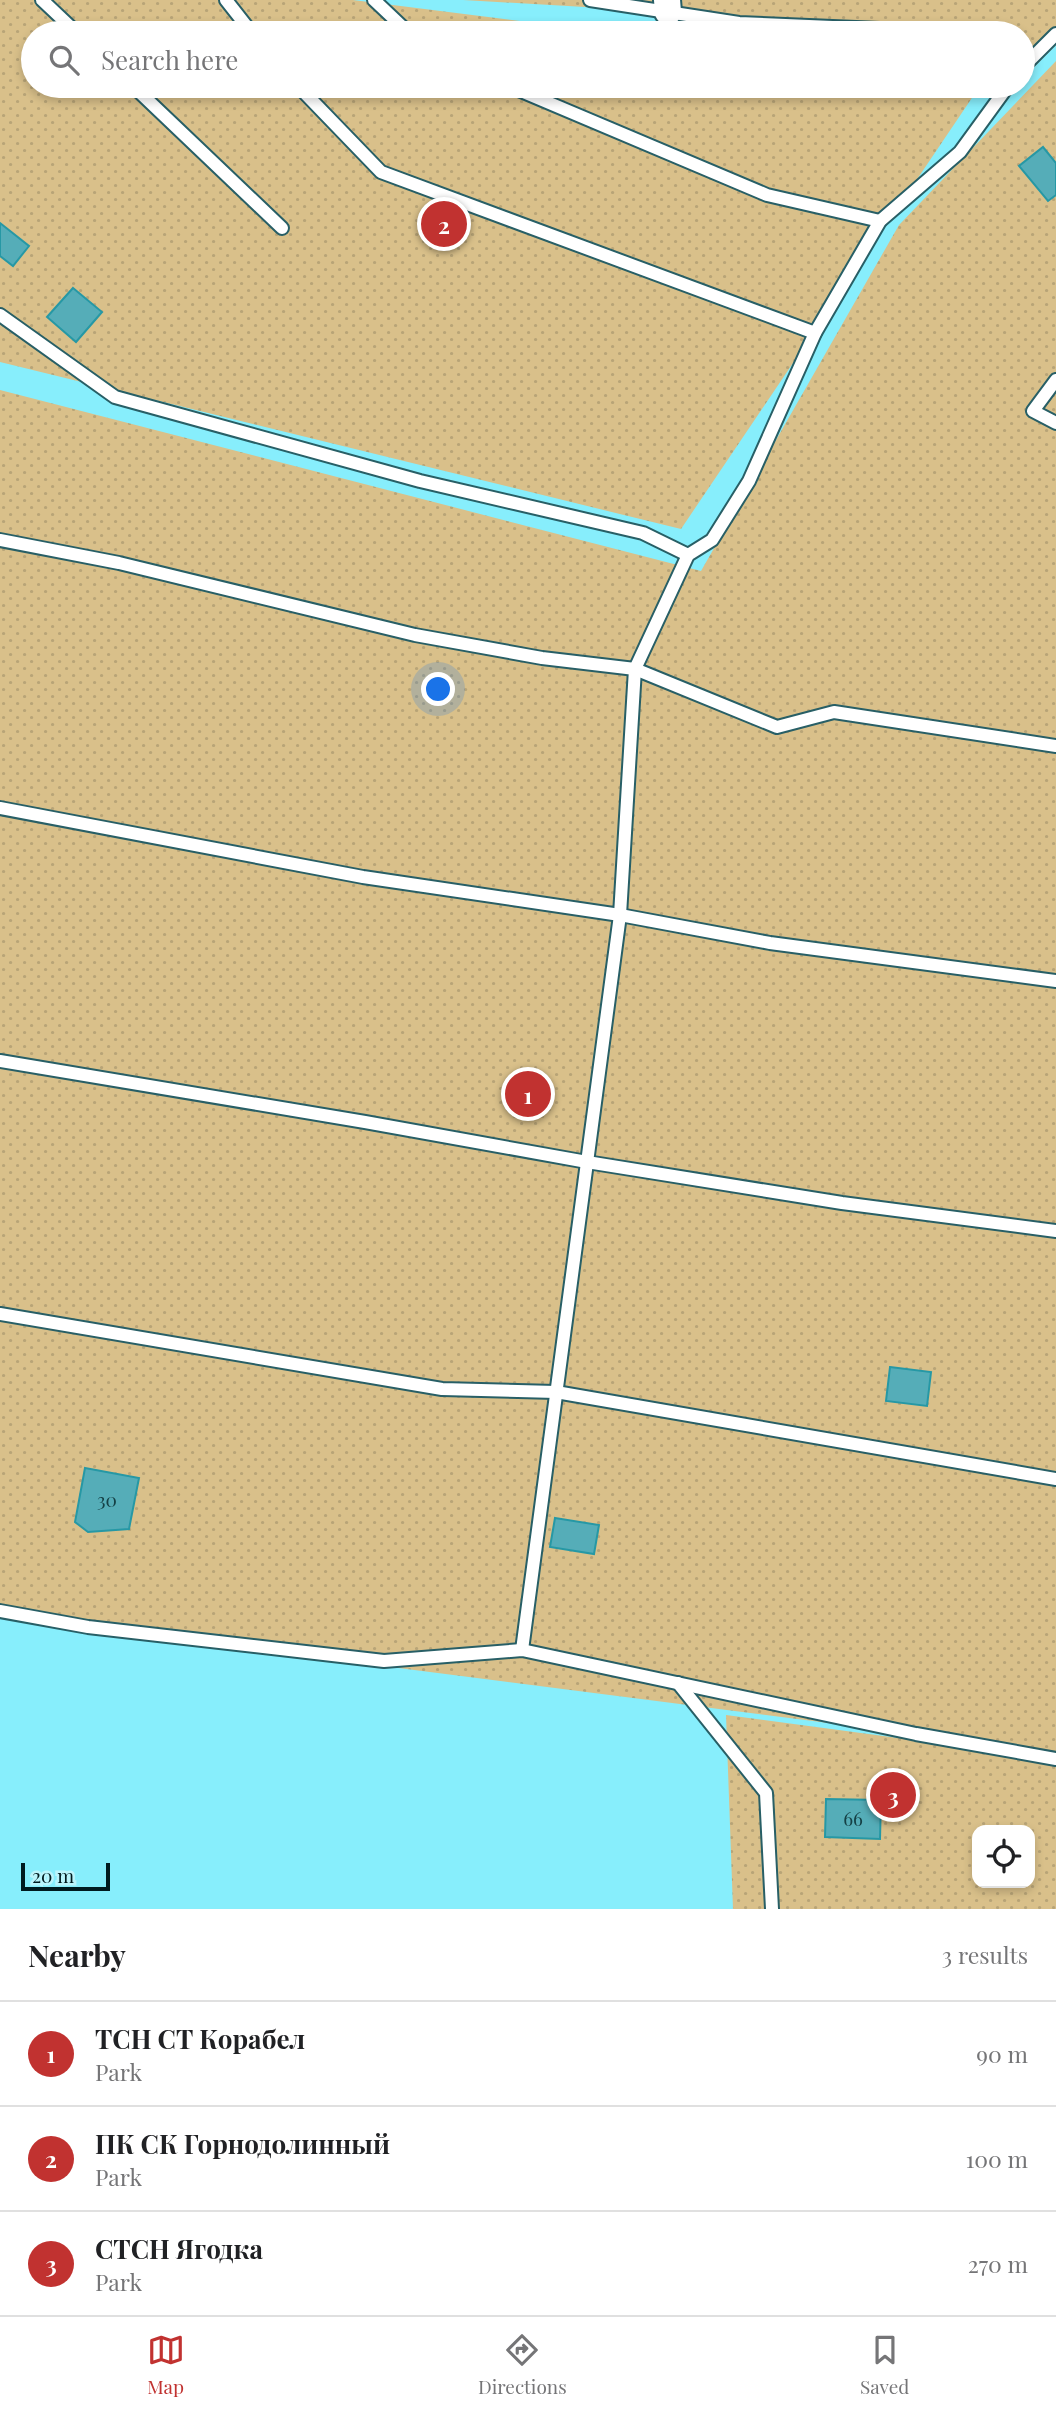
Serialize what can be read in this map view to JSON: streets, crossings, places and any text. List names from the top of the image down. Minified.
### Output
{"house_numbers":["30","66"],"scale_bar":"20 m","page":{"search":"Search here","pins":["2","1","3"],"scale":"20 m","heading":["Nearby","3 results"],"list":[{"mark":"1","name":"ТСН СТ Корабел","note":"Park","value":"90 m"},{"mark":"2","name":"ПК СК Горнодолинный","note":"Park","value":"100 m"},{"mark":"3","name":"СТСН Ягодка","note":"Park","value":"270 m"}],"nav":["Map","Directions","Saved"]}}
